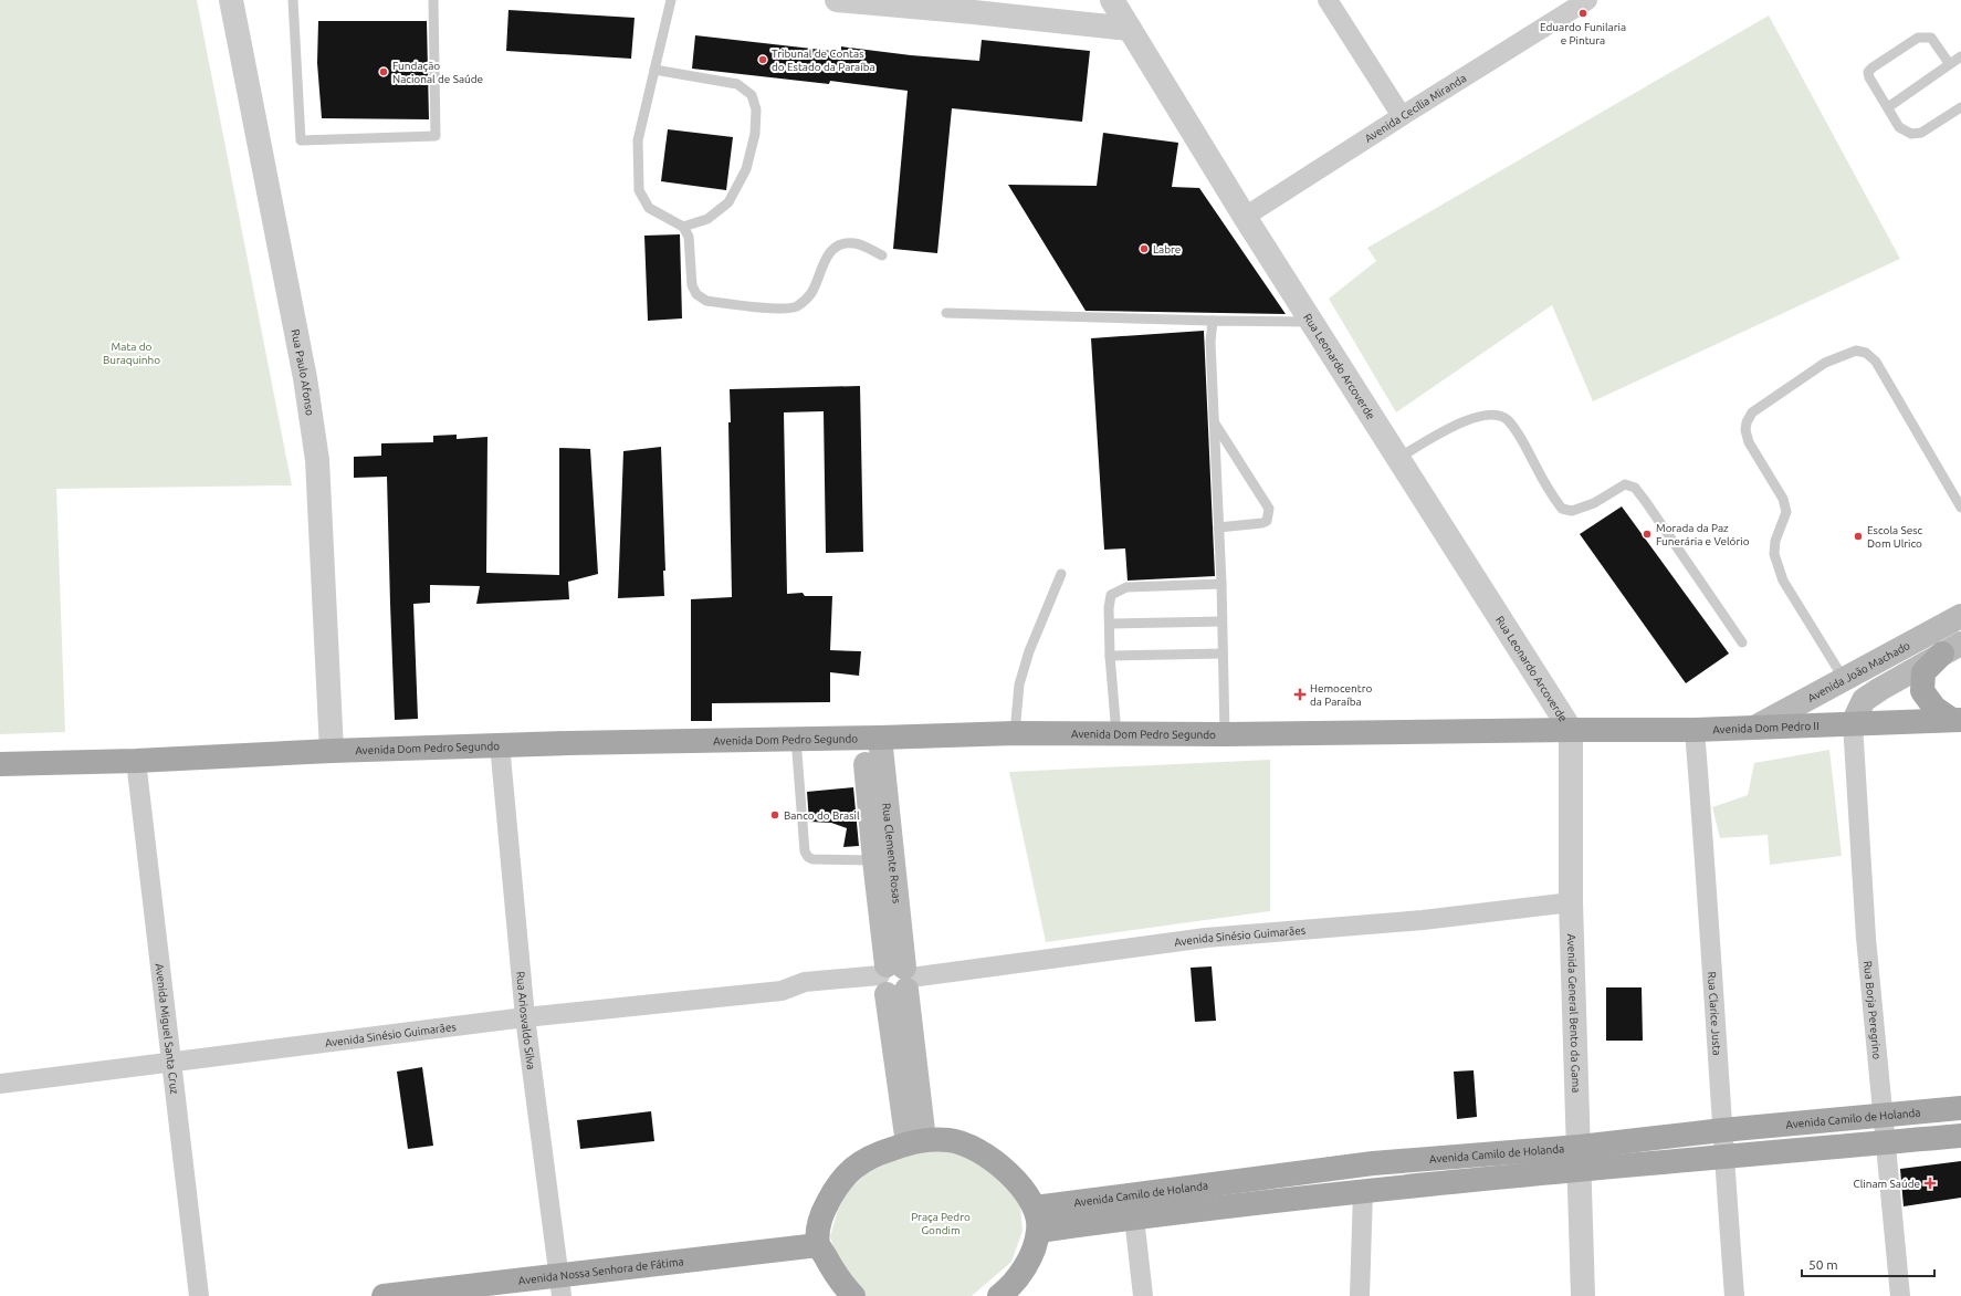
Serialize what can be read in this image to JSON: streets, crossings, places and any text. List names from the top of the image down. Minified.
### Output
{"streets":{"main road":["Avenida João Machado","Avenida Dom Pedro II","Avenida Dom Pedro Segundo","Rua Clemente Rosas","Avenida Camilo de Holanda","Avenida Nossa Senhora de Fátima"],"street":["Avenida Cecília Miranda","Rua Leonardo Arcoverde","Rua Paulo Afonso","Avenida Sinésio Guimarães","Rua Borja Peregrino","Avenida General Bento da Gama","Rua Clarice Justa","Rua Ariosvaldo Silva","Avenida Miguel Santa Cruz"]},"crossings":[["Avenida Cecília Miranda","Rua Leonardo Arcoverde"],["Rua Leonardo Arcoverde","Avenida Dom Pedro II"],["Rua Leonardo Arcoverde","Avenida Dom Pedro Segundo"],["Rua Leonardo Arcoverde","Avenida General Bento da Gama"],["Rua Paulo Afonso","Avenida Dom Pedro Segundo"],["Avenida João Machado","Avenida Dom Pedro II"],["Avenida Dom Pedro II","Avenida Dom Pedro Segundo"],["Avenida Dom Pedro II","Rua Borja Peregrino"],["Avenida Dom Pedro II","Avenida General Bento da Gama"],["Avenida Dom Pedro II","Rua Clarice Justa"],["Avenida Dom Pedro Segundo","Rua Clemente Rosas"],["Avenida Dom Pedro Segundo","Avenida General Bento da Gama"],["Avenida Dom Pedro Segundo","Rua Ariosvaldo Silva"],["Avenida Dom Pedro Segundo","Avenida Miguel Santa Cruz"],["Rua Clemente Rosas","Avenida Sinésio Guimarães"],["Avenida Sinésio Guimarães","Avenida General Bento da Gama"],["Avenida Sinésio Guimarães","Rua Ariosvaldo Silva"],["Avenida Sinésio Guimarães","Avenida Miguel Santa Cruz"],["Rua Borja Peregrino","Avenida Camilo de Holanda"],["Avenida General Bento da Gama","Avenida Camilo de Holanda"],["Rua Clarice Justa","Avenida Camilo de Holanda"],["Rua Ariosvaldo Silva","Avenida Nossa Senhora de Fátima"]],"parks":["Mata do Buraquinho","Praça Pedro Gondim"],"places":{"other":["Eduardo Funilaria e Pintura","Tribunal de Contas do Estado da Paraíba","Fundação Nacional de Saúde","Labre","Morada da Paz Funerária e Velório","Escola Sesc Dom Ulrico","Banco do Brasil"],"health":["Hemocentro da Paraíba","Clinam Saúde"]},"scale_bar":"50 m"}
